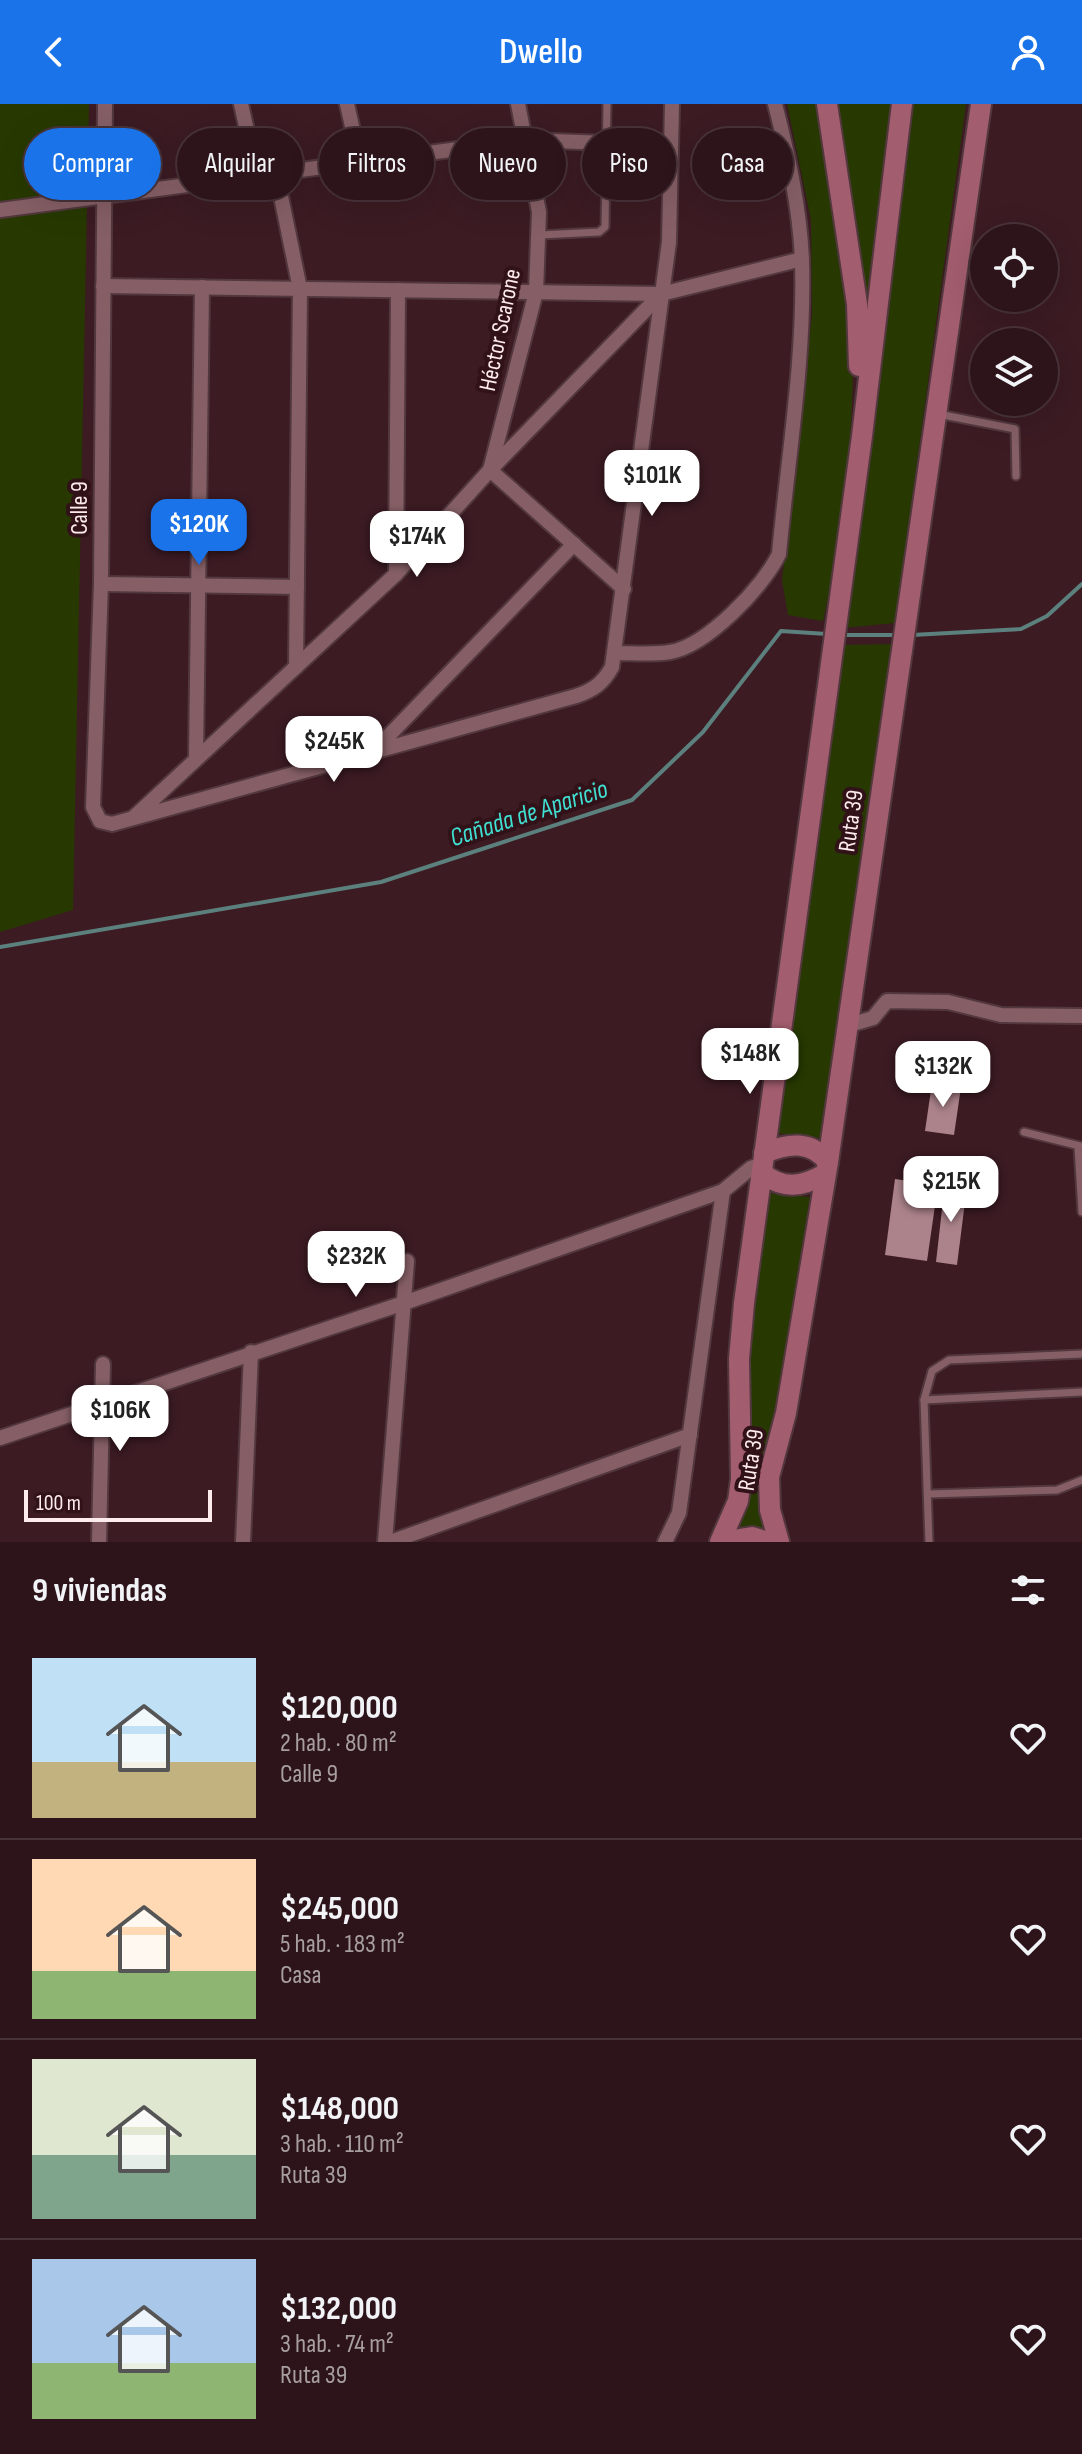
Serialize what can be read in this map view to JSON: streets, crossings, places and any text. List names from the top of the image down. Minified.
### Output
{"streets":{"main road":["Ruta 39"],"street":["Héctor Scarone","Calle 9"]},"water":["Cañada de Aparicio"],"scale_bar":"100 m","page":{"header":"Dwello","chip":["Comprar","Alquilar","Filtros","Nuevo","Piso","Casa"],"price":["$101K","$120K","$174K","$245K","$148K","$132K","$215K","$232K","$106K"],"scale":"100 m","heading":"9 viviendas","list":[{"name":"$120,000","note":"2 hab. · 80 m² · Calle 9"},{"name":"$245,000","note":"5 hab. · 183 m² · Casa"},{"name":"$148,000","note":"3 hab. · 110 m² · Ruta 39"},{"name":"$132,000","note":"3 hab. · 74 m² · Ruta 39"}]}}
